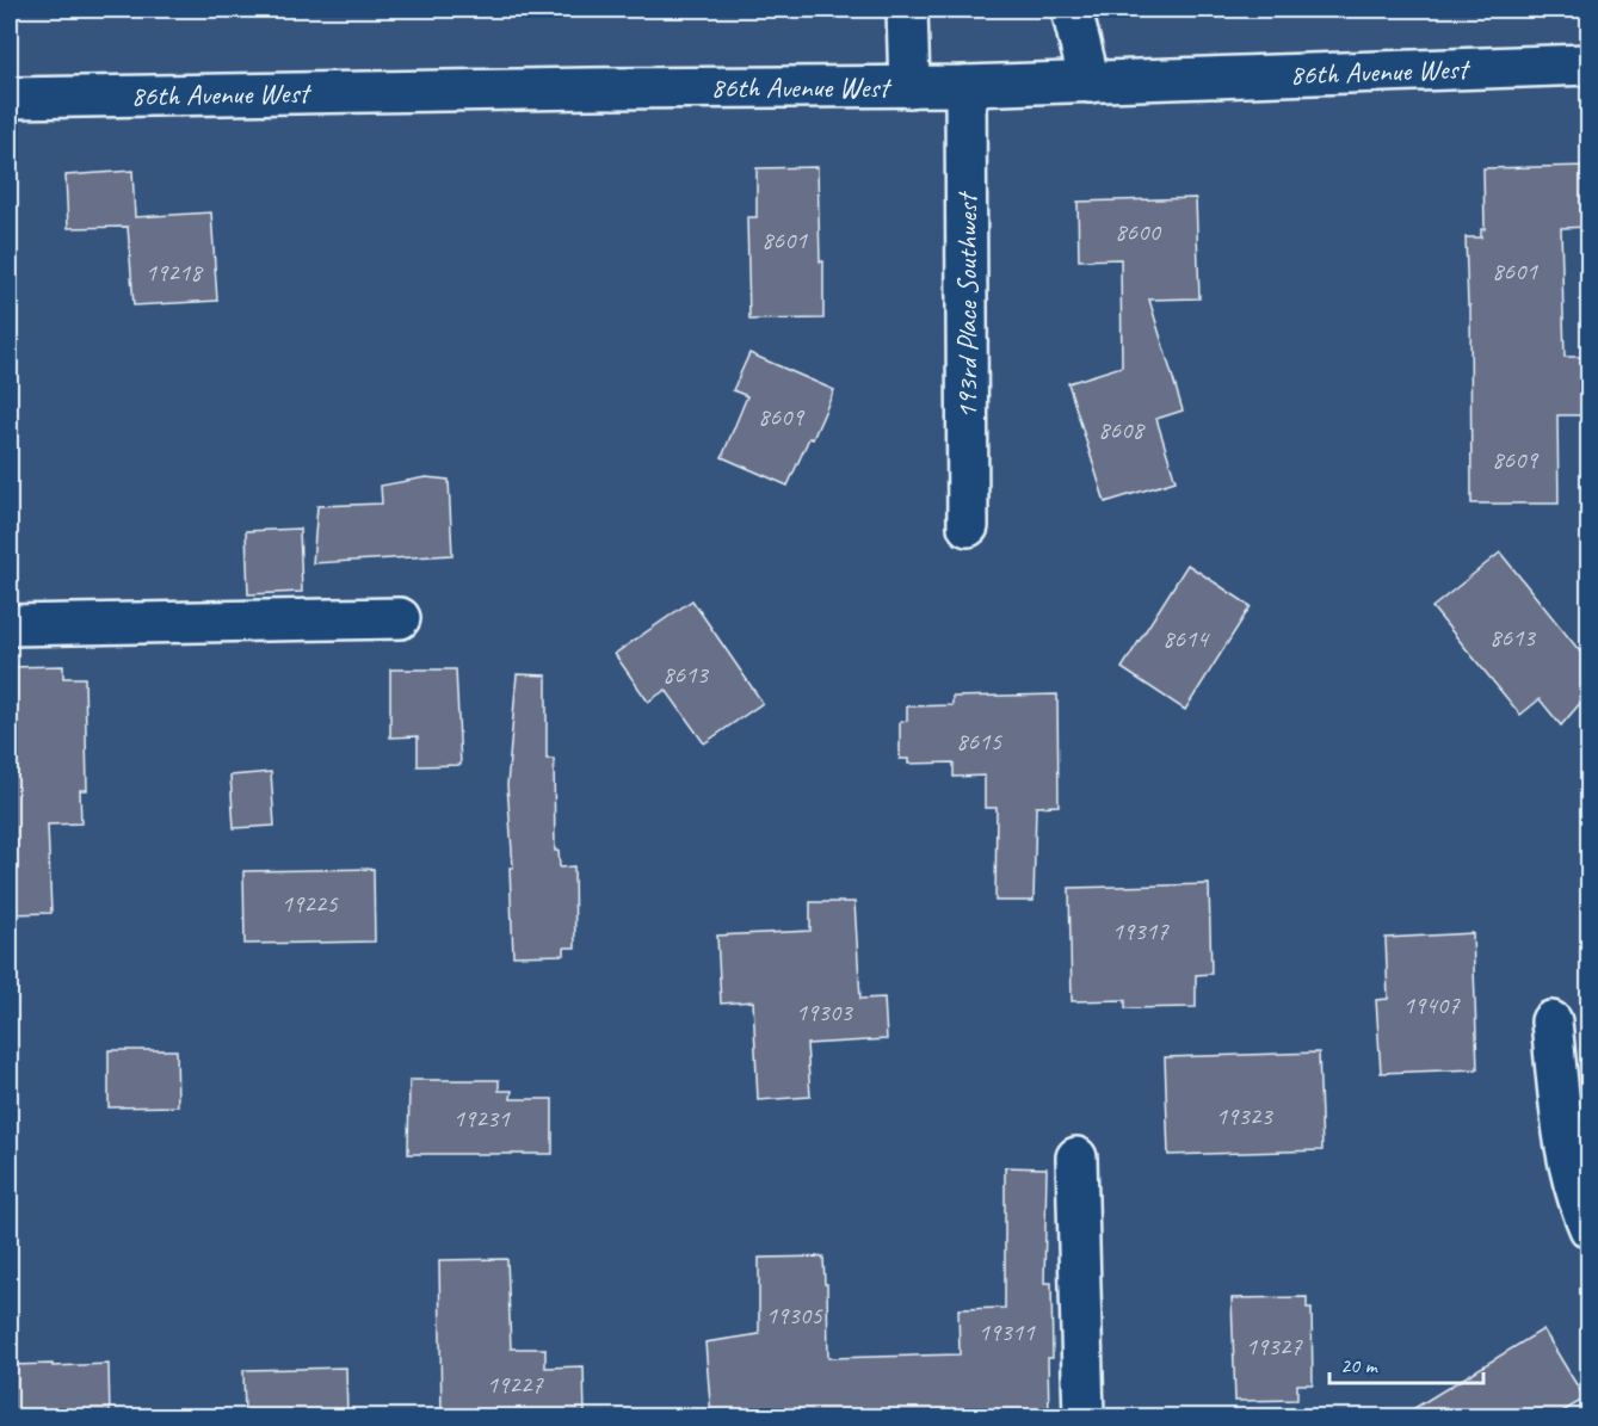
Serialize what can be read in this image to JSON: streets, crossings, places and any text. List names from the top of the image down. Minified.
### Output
{"streets":{"street":["86th Avenue West","193rd Place Southwest"]},"crossings":[["86th Avenue West","193rd Place Southwest"]],"house_numbers":["8600","8601","8601","19218","8609","8608","8609","8613","8614","8613","8615","19225","19317","19407","19303","19323","19231","19305","19311","19327","19227"],"scale_bar":"20 m"}
